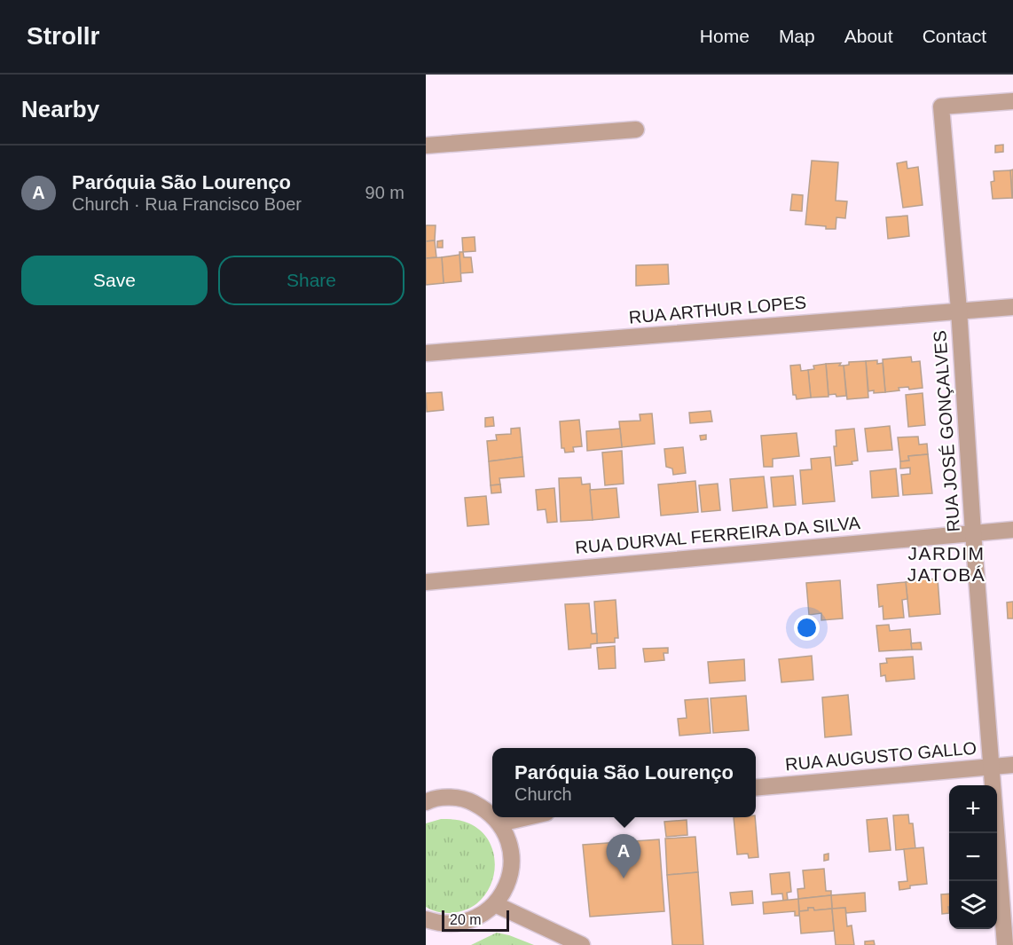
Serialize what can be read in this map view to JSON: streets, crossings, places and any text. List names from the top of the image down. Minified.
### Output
{"streets":{"street":["RUA ARTHUR LOPES","RUA JOSÉ GONÇALVES","RUA DURVAL FERREIRA DA SILVA","RUA AUGUSTO GALLO"]},"crossings":[["RUA ARTHUR LOPES","RUA JOSÉ GONÇALVES"],["RUA JOSÉ GONÇALVES","RUA DURVAL FERREIRA DA SILVA"],["RUA JOSÉ GONÇALVES","RUA AUGUSTO GALLO"]],"districts":["JARDIM JATOBÁ"],"scale_bar":"20 m","page":{"header":"Strollr","nav":["Home","Map","About","Contact"],"heading":"Nearby","list":[{"mark":"A","name":"Paróquia São Lourenço","note":"Church · Rua Francisco Boer","value":"90 m"}],"buttons":["Save","Share"],"popup":["Paróquia São Lourenço","Church"],"map_buttons":["+","−"],"pins":"A","scale":"20 m"}}
